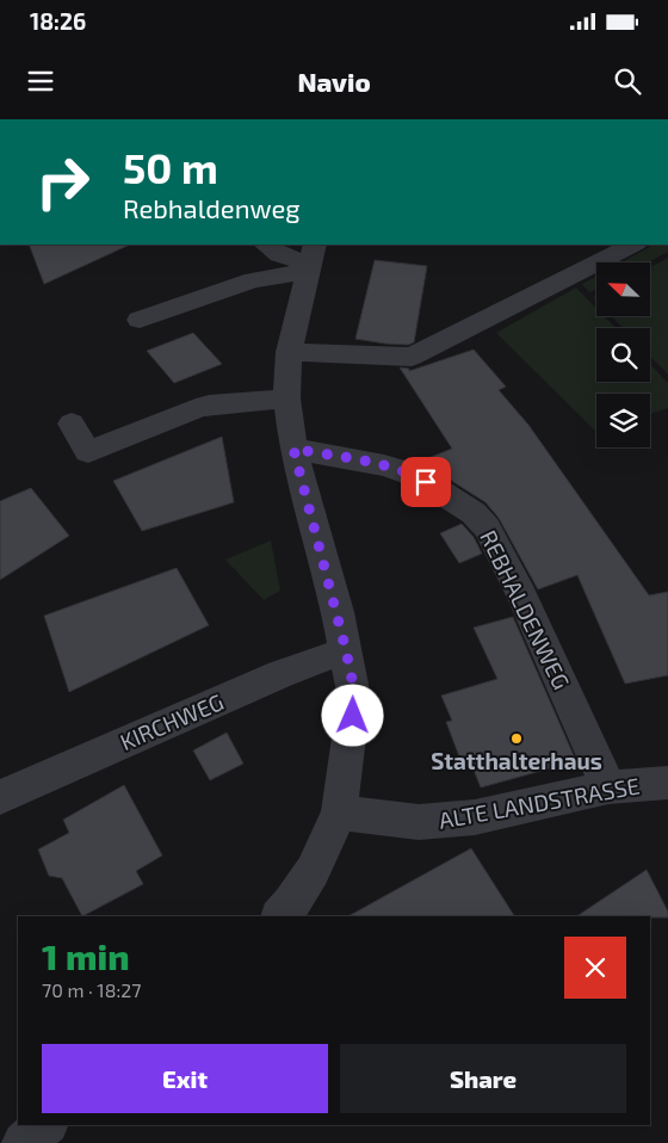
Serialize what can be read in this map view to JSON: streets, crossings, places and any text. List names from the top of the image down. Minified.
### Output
{"streets":{"street":["REBHALDENWEG","KIRCHWEG","ALTE LANDSTRASSE"]},"crossings":[["REBHALDENWEG","ALTE LANDSTRASSE"]],"places":["Statthalterhaus"],"north":"top left","page":{"status":"18:26","header":"Navio","turn":["50 m","Rebhaldenweg"],"heading":["1 min","70 m · 18:27"],"buttons":["Exit","Share"]}}
